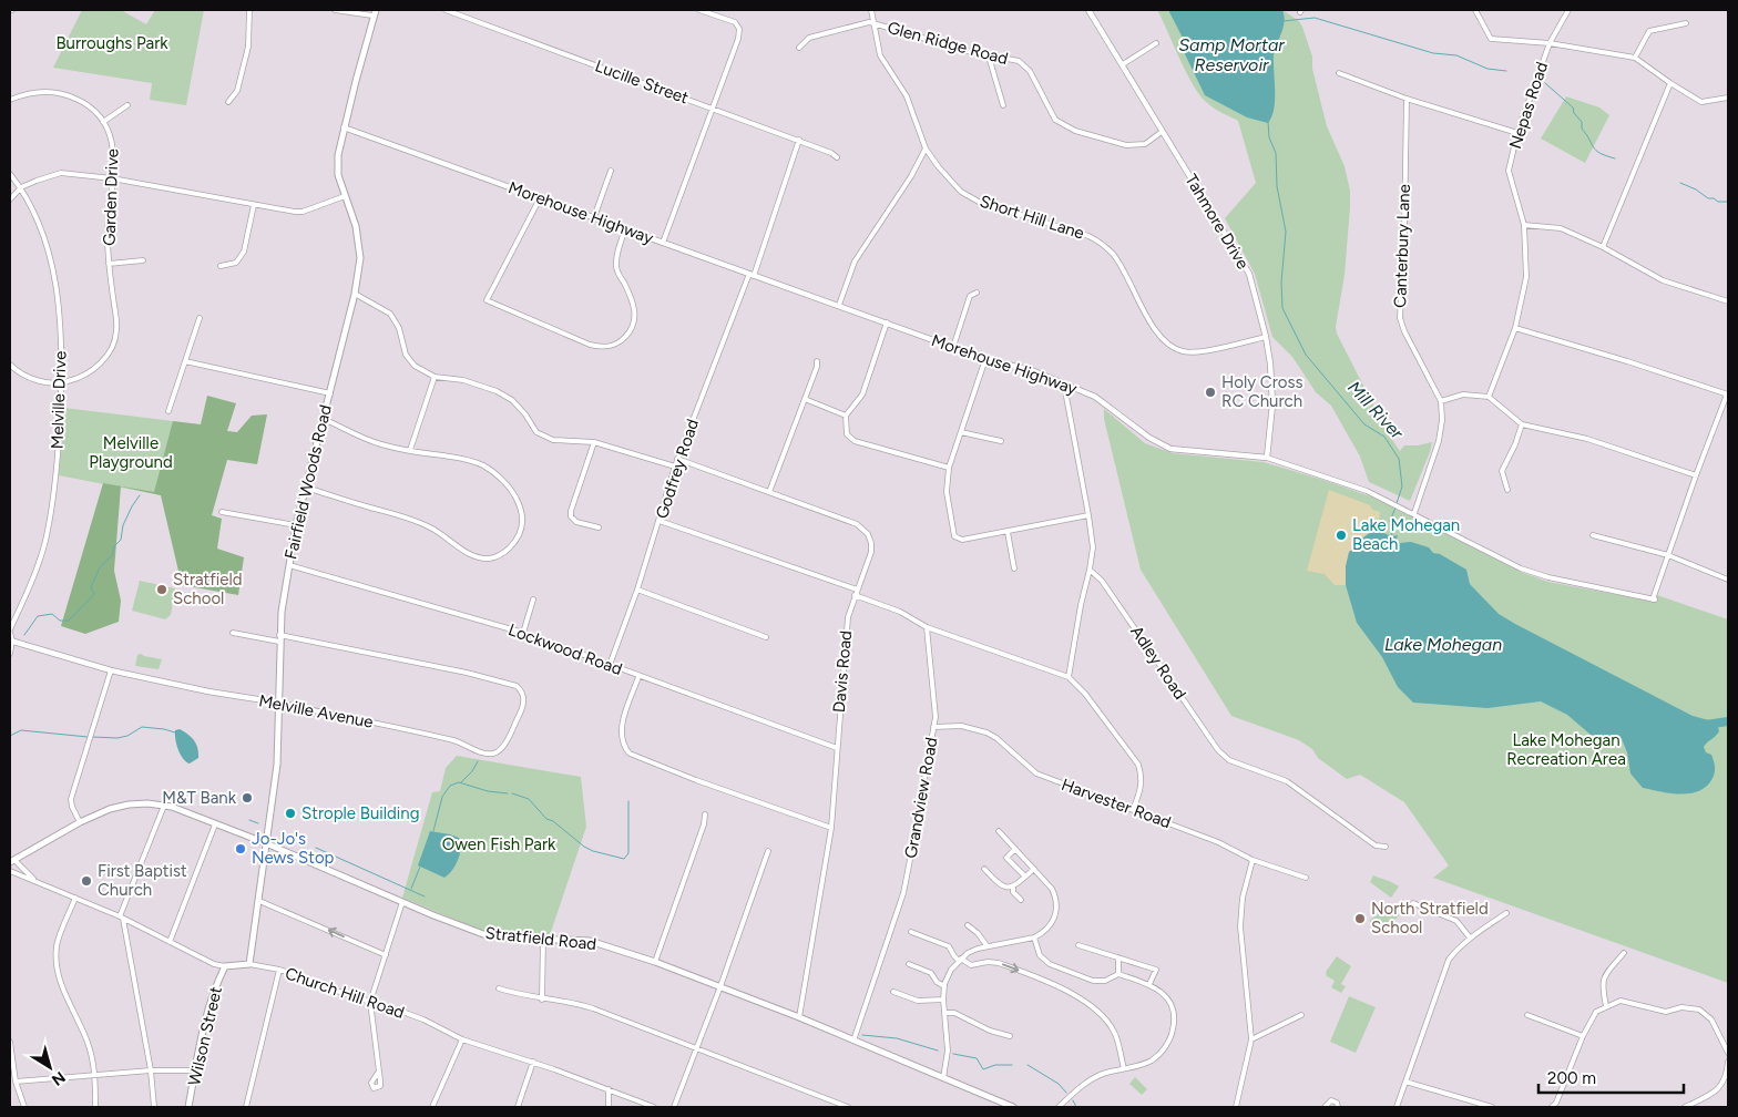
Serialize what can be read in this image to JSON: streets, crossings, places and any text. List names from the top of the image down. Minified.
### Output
{"streets":{"main road":["Fairfield Woods Road","Stratfield Road","Church Hill Road","Wilson Street"],"street":["Glen Ridge Road","Lucille Street","Nepas Road","Garden Drive","Morehouse Highway","Short Hill Lane","Tahmore Drive","Canterbury Lane","Melville Drive","Godfrey Road","Lockwood Road","Adley Road","Davis Road","Melville Avenue","Grandview Road","Harvester Road"]},"crossings":[["Glen Ridge Road","Short Hill Lane"],["Glen Ridge Road","Tahmore Drive"],["Lucille Street","Godfrey Road"],["Garden Drive","Melville Drive"],["Morehouse Highway","Tahmore Drive"],["Morehouse Highway","Canterbury Lane"],["Morehouse Highway","Godfrey Road"],["Morehouse Highway","Fairfield Woods Road"],["Short Hill Lane","Tahmore Drive"],["Melville Drive","Melville Avenue"],["Godfrey Road","Lockwood Road"],["Godfrey Road","Davis Road"],["Fairfield Woods Road","Lockwood Road"],["Fairfield Woods Road","Melville Avenue"],["Fairfield Woods Road","Stratfield Road"],["Fairfield Woods Road","Church Hill Road"],["Lockwood Road","Davis Road"],["Davis Road","Stratfield Road"],["Grandview Road","Harvester Road"],["Grandview Road","Stratfield Road"],["Stratfield Road","Church Hill Road"],["Church Hill Road","Wilson Street"]],"water":["Samp Mortar Reservoir","Mill River","Lake Mohegan"],"parks":["Burroughs Park","Melville Playground","Lake Mohegan Recreation Area","Owen Fish Park"],"places":["Holy Cross RC Church","Lake Mohegan Beach","Stratfield School","M&T Bank","Strople Building","Jo-Jo's News Stop","First Baptist Church","North Stratfield School"],"scale_bar":"200 m","north":"bottom right"}
